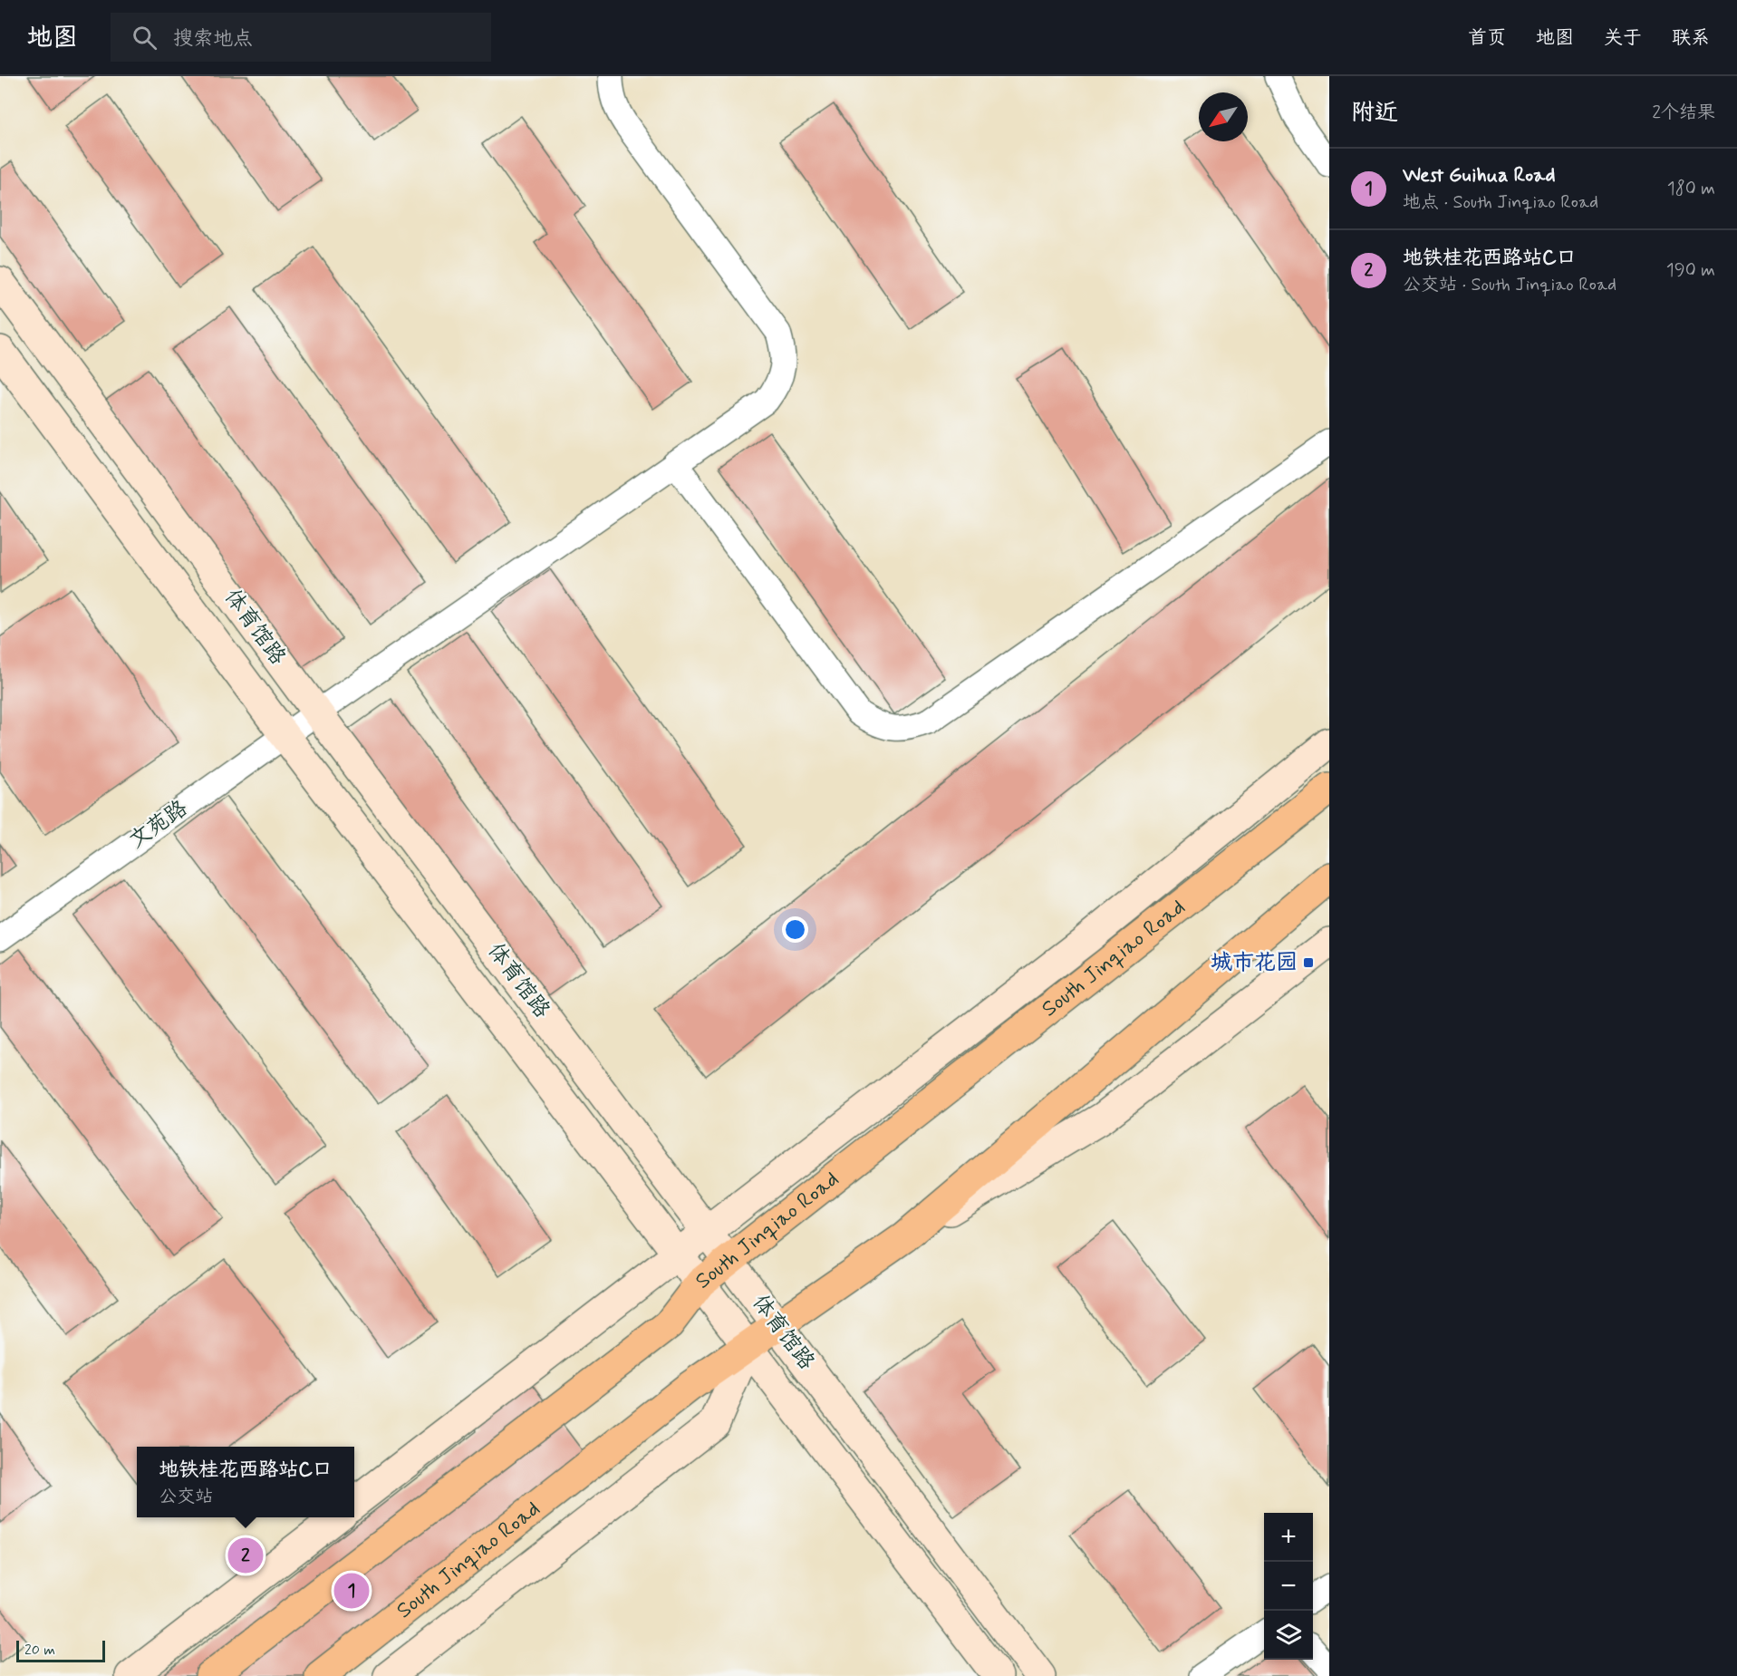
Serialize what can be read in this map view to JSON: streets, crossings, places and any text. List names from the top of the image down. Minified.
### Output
{"streets":{"main road":["体育馆路","South Jinqiao Road"],"street":["文苑路"]},"crossings":[["体育馆路","文苑路"],["体育馆路","South Jinqiao Road"]],"places":{"transit":["城市花园"]},"scale_bar":"20 m","north":"bottom left","page":{"header":"地图","search":"搜索地点","nav":["首页","地图","关于","联系"],"heading":["附近","2个结果"],"list":[{"mark":"1","name":"West Guihua Road","note":"地点 · South Jinqiao Road","value":"180 m"},{"mark":"2","name":"地铁桂花西路站C口","note":"公交站 · South Jinqiao Road","value":"190 m"}],"popup":["地铁桂花西路站C口","公交站"],"map_buttons":["+","−"],"pins":["2","1"],"scale":"20 m"}}
